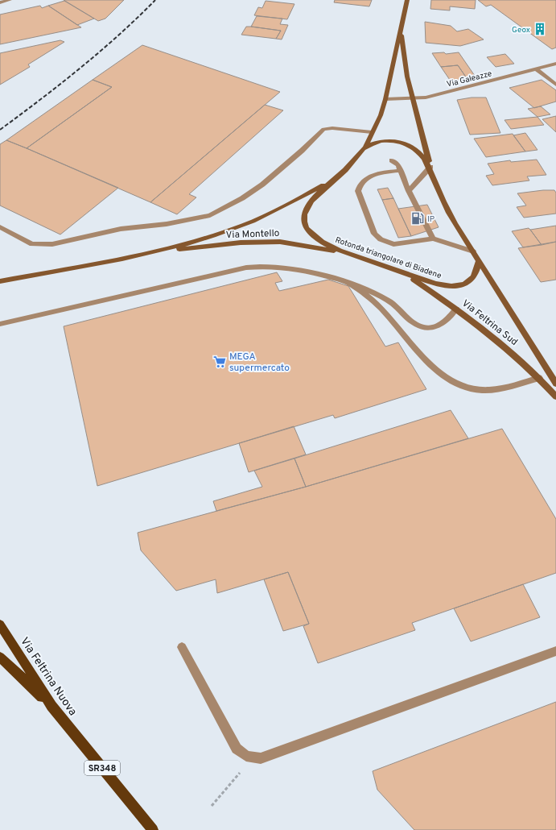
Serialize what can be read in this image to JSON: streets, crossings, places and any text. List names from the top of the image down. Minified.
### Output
{"streets":{"main road":["Via Montello","Rotonda triangolare di Biadene","Via Feltrina Sud","Via Feltrina Nuova","SR348"],"street":["Via Galeazze"]},"crossings":[["Via Montello","Rotonda triangolare di Biadene"],["Rotonda triangolare di Biadene","Via Feltrina Sud"]],"places":{"building":["Geox"],"fuel station":["IP"],"supermarket":["MEGA supermercato"]}}
